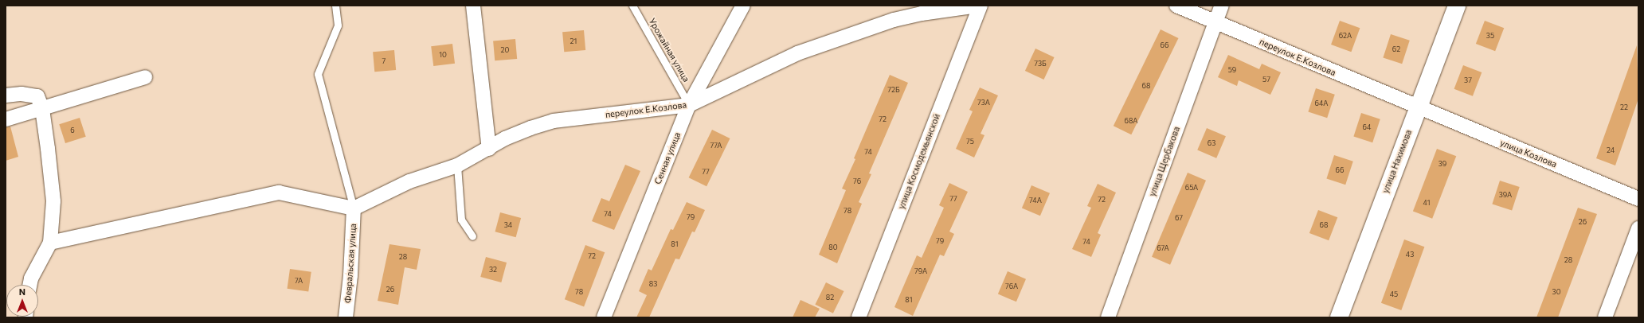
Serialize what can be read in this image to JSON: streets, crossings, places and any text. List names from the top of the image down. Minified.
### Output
{"streets":{"main road":["улица Нахимова"],"street":["переулок Е.Козлова","улица Козлова","Сенная улица","улица Космодемьянской","улица Щербакова","Февральская улица"],"lane":["Урожайная улица"]},"crossings":[["Урожайная улица","переулок Е.Козлова"],["Урожайная улица","Сенная улица"],["переулок Е.Козлова","улица Козлова"],["переулок Е.Козлова","Сенная улица"],["переулок Е.Козлова","улица Щербакова"],["переулок Е.Козлова","улица Нахимова"],["переулок Е.Козлова","Февральская улица"],["улица Козлова","улица Нахимова"]],"house_numbers":["62А","35","21","66","62","20","10","7","73Б","59","57","37","68","72Б","73А","64А","22","72","68А","64","6","75","63","77А","24","74","39","66","77","76","65А","39А","77","72","74А","41","78","74","79","67","26","34","68","79","74","81","80","67А","43","72","28","28","32","79А","7А","83","76А","26","78","30","45","82","81"],"north":"top"}
